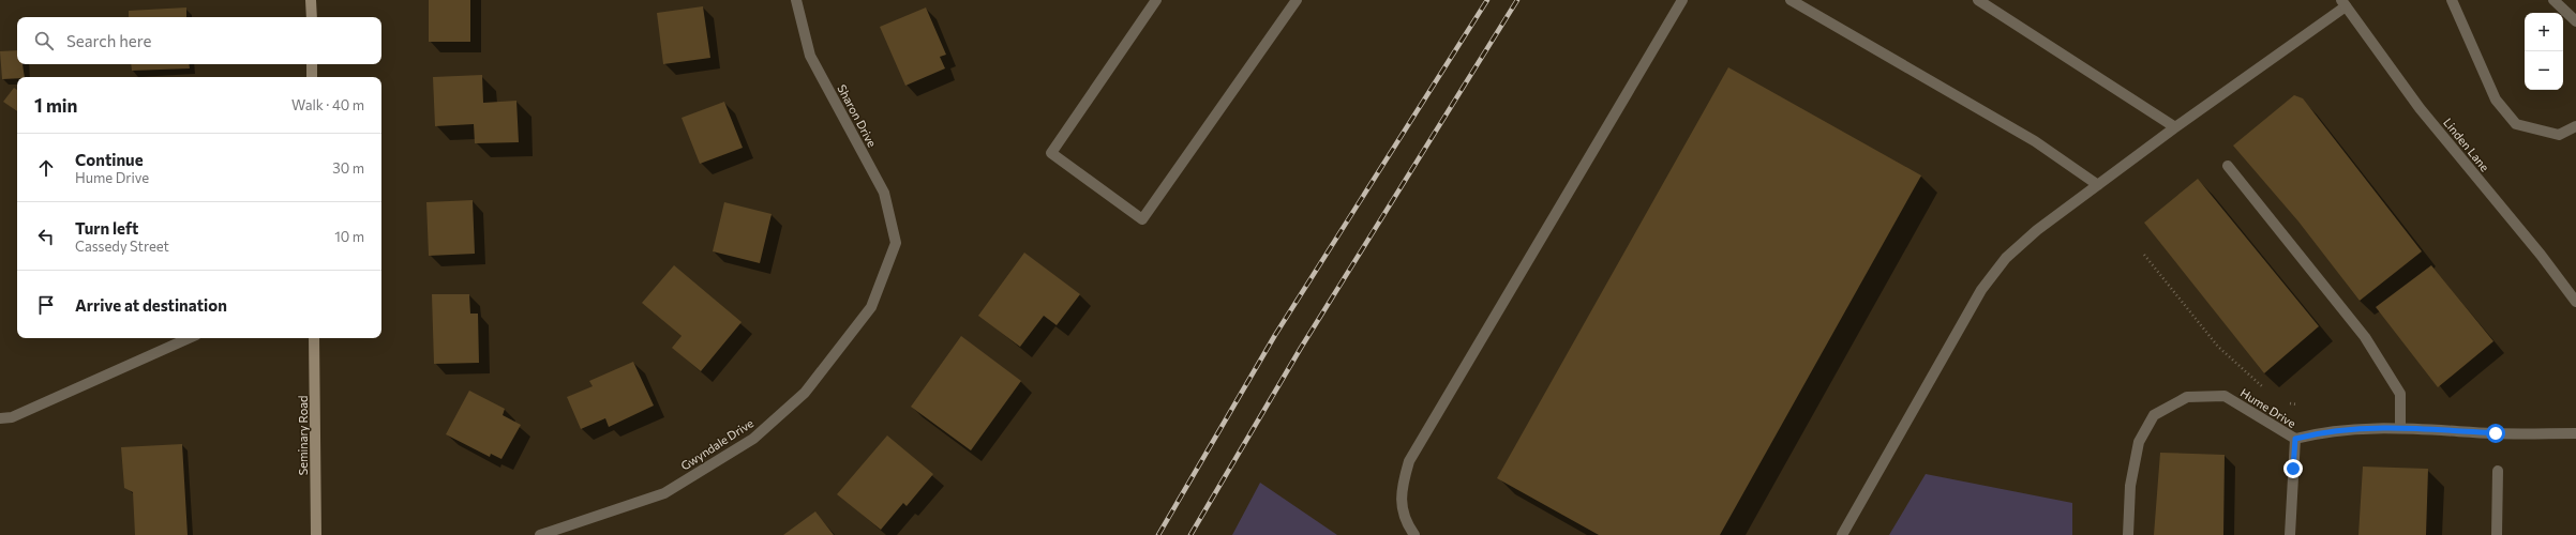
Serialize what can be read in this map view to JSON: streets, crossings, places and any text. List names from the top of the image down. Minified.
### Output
{"streets":{"main road":["Seminary Road"],"street":["Sharon Drive","Linden Lane","Hume Drive","Gwyndale Drive"]},"crossings":[["Sharon Drive","Gwyndale Drive"]],"page":{"map_buttons":["+","−"],"search":"Search here","heading":["1 min","Walk · 40 m"],"list":[["Continue","Hume Drive","30 m"],["Turn left","Cassedy Street","10 m"],"Arrive at destination"]}}
